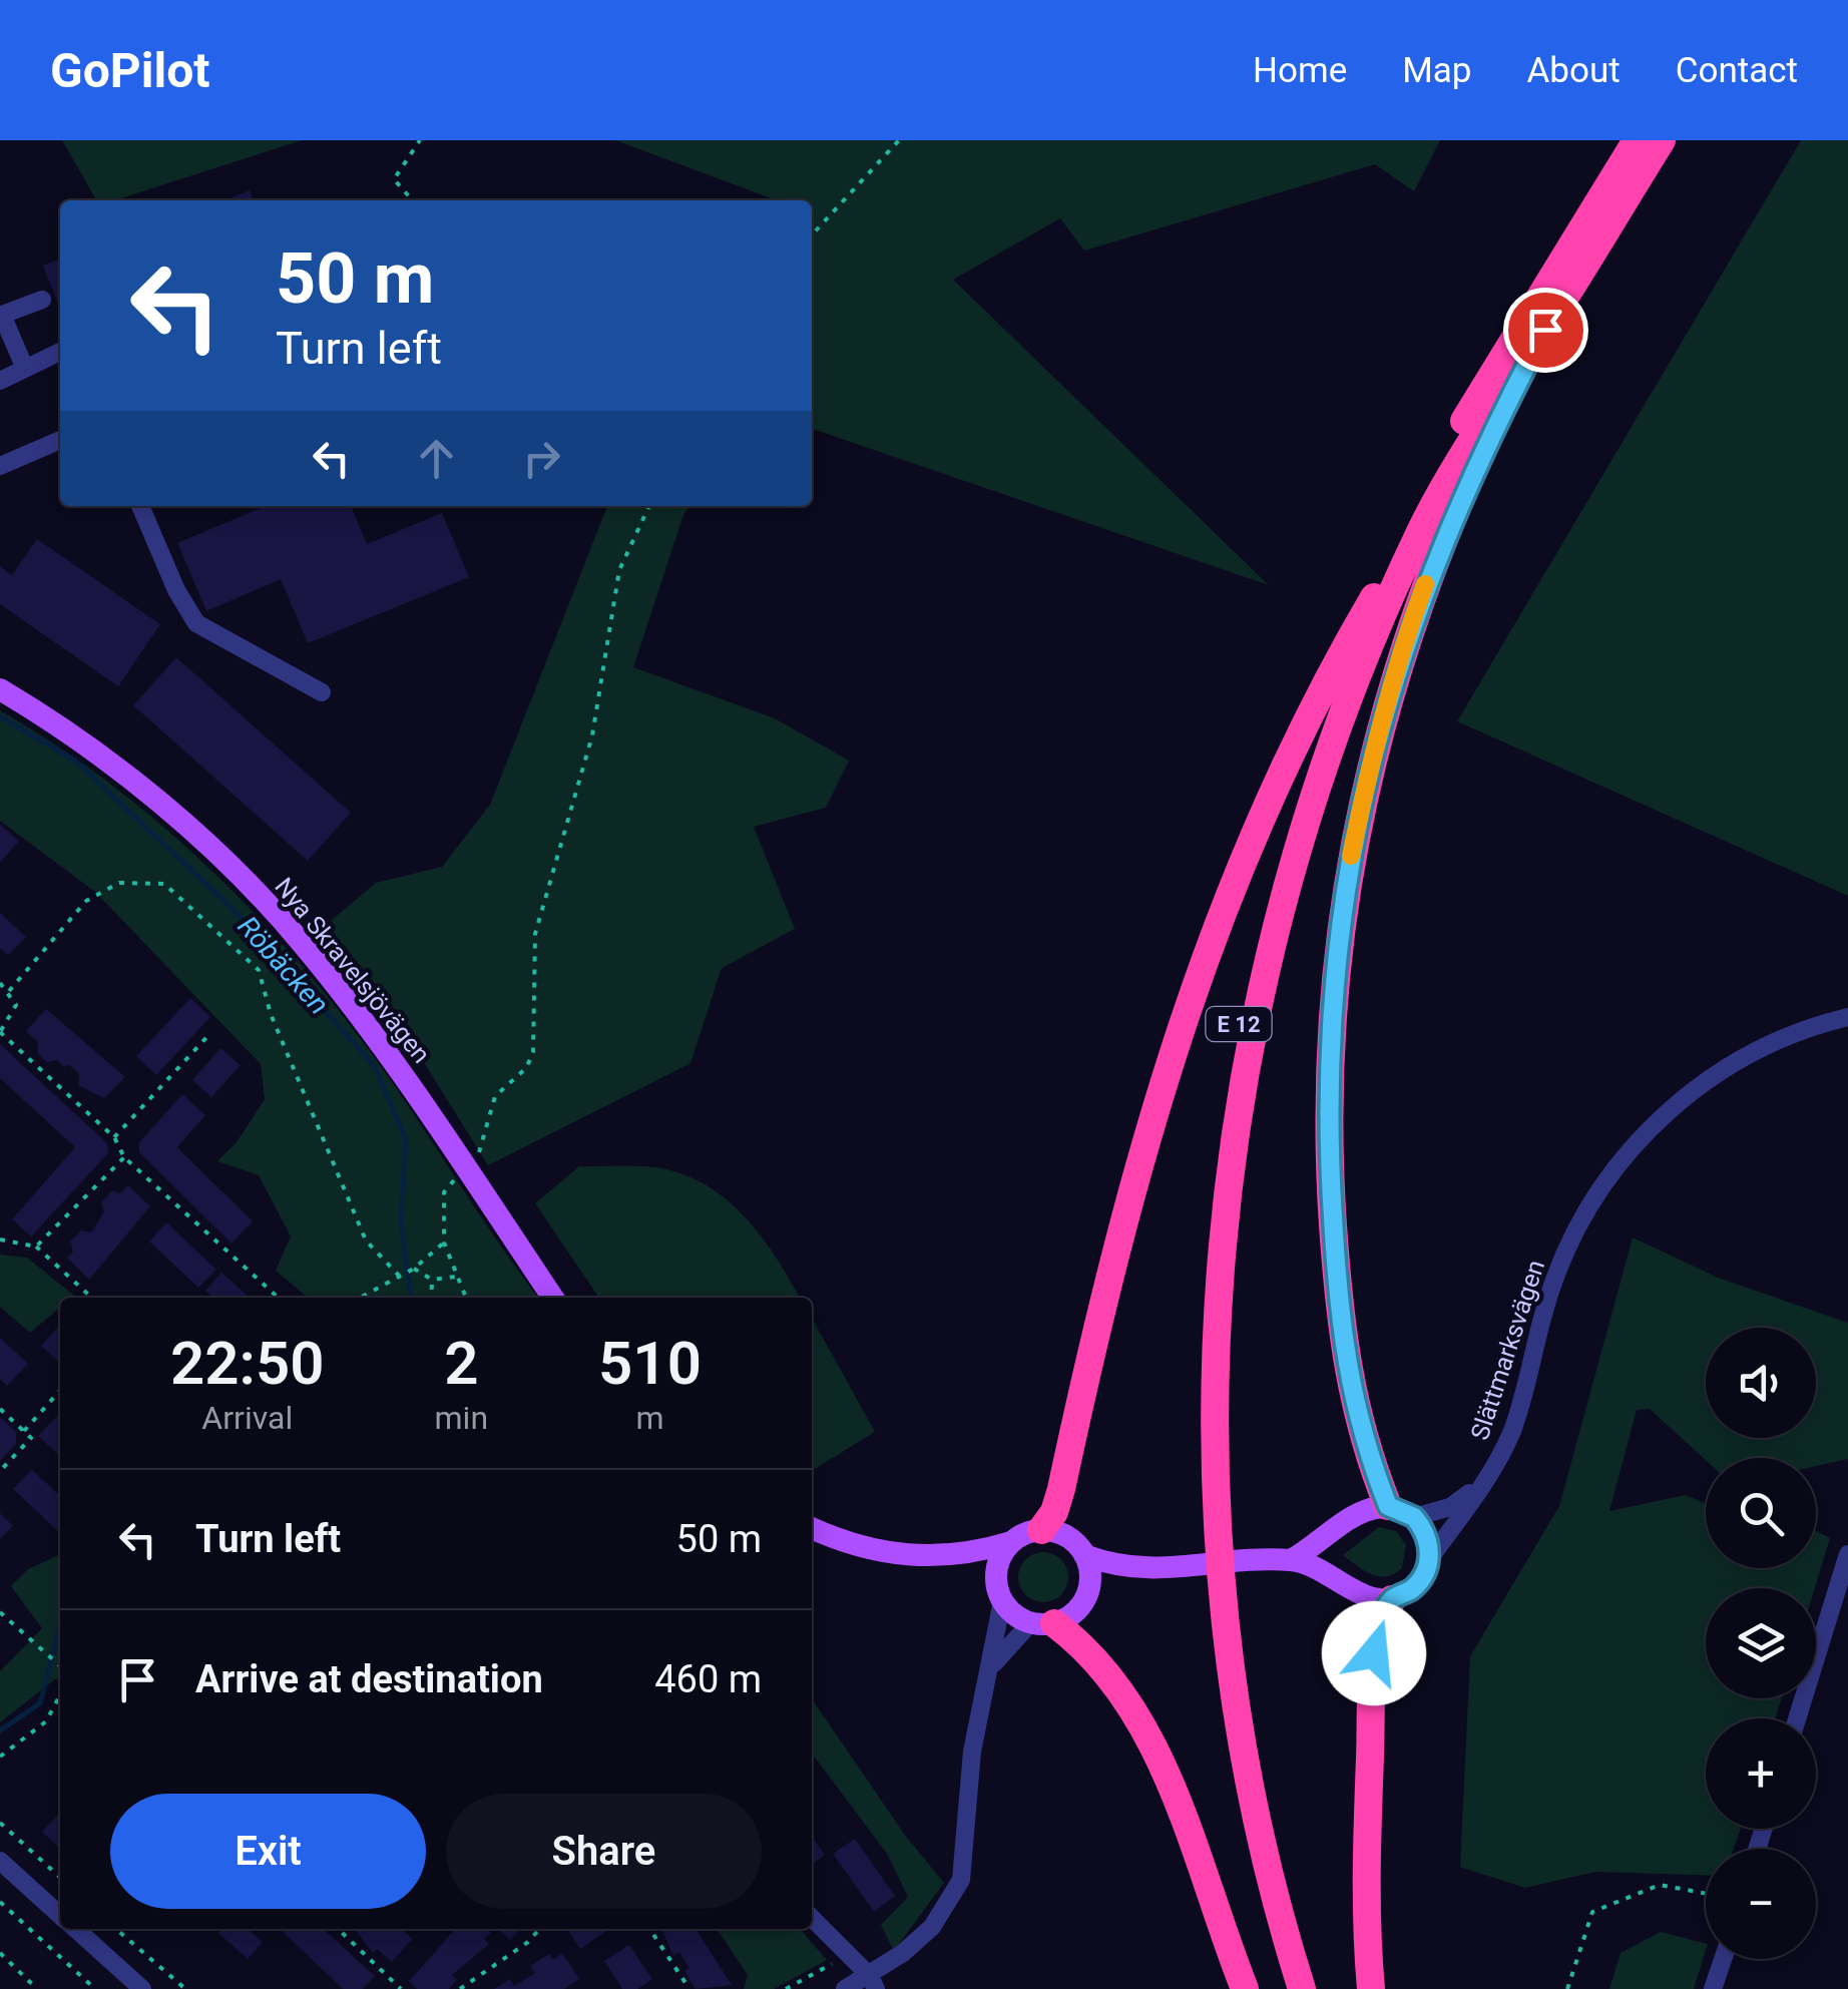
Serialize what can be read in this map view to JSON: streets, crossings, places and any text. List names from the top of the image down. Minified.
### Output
{"streets":{"highway":["E 12"],"main road":["Nya Skravelsjövägen"],"street":["Slättmarksvägen"]},"water":["Röbäcken"],"page":{"header":"GoPilot","nav":["Home","Map","About","Contact"],"turn":["50 m","Turn left"],"eta":["22:50","Arrival","2","min","510","m"],"map_buttons":["+","−"],"list":[{"name":"Turn left","value":"50 m"},{"name":"Arrive at destination","value":"460 m"}],"buttons":["Exit","Share"]}}
